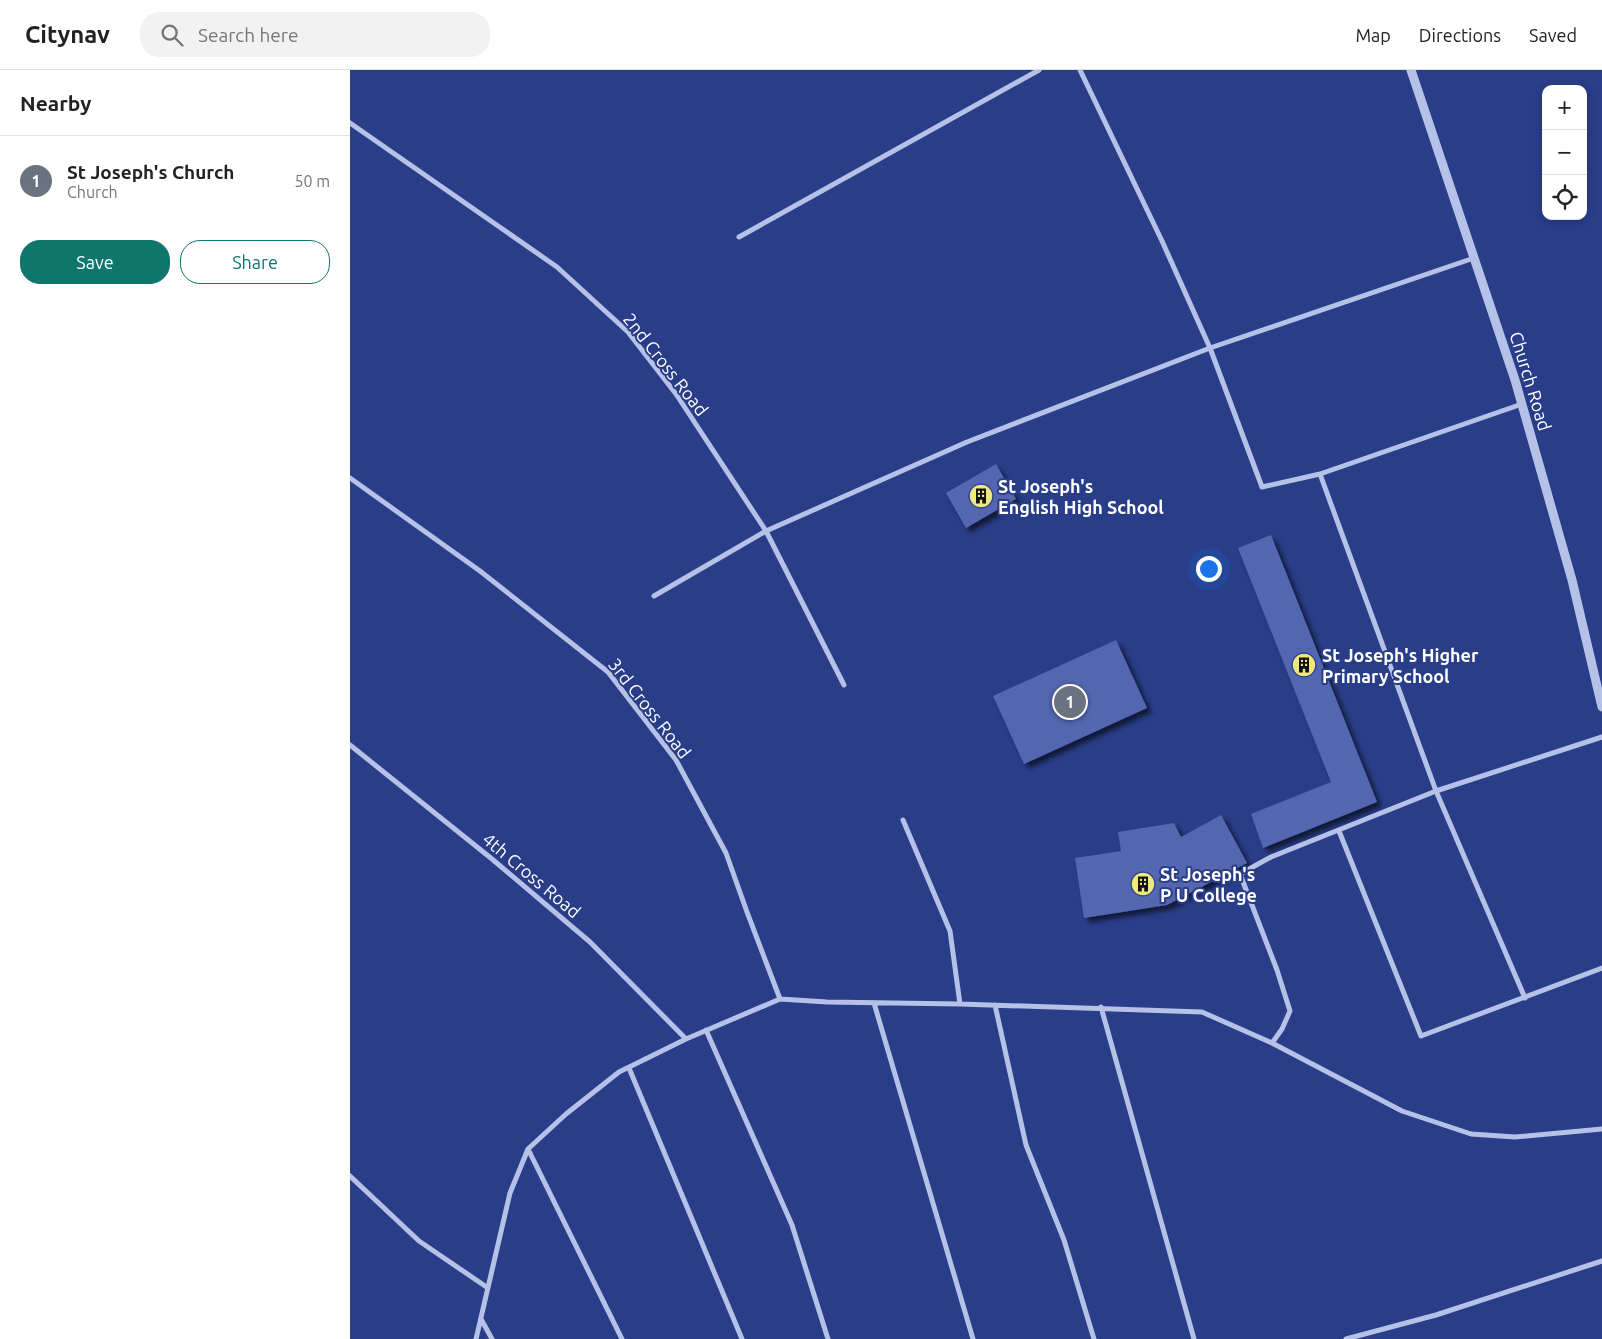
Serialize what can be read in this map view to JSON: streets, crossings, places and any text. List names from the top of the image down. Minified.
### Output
{"streets":{"street":["2nd Cross Road","Church Road","3rd Cross Road","4th Cross Road"]},"places":{"building":["St Joseph's English High School","St Joseph's Higher Primary School","St Joseph's P U College"]},"page":{"header":"Citynav","search":"Search here","nav":["Map","Directions","Saved"],"heading":"Nearby","map_buttons":["+","−"],"list":[{"mark":"1","name":"St Joseph's Church","note":"Church","value":"50 m"}],"buttons":["Save","Share"],"pins":"1"}}
